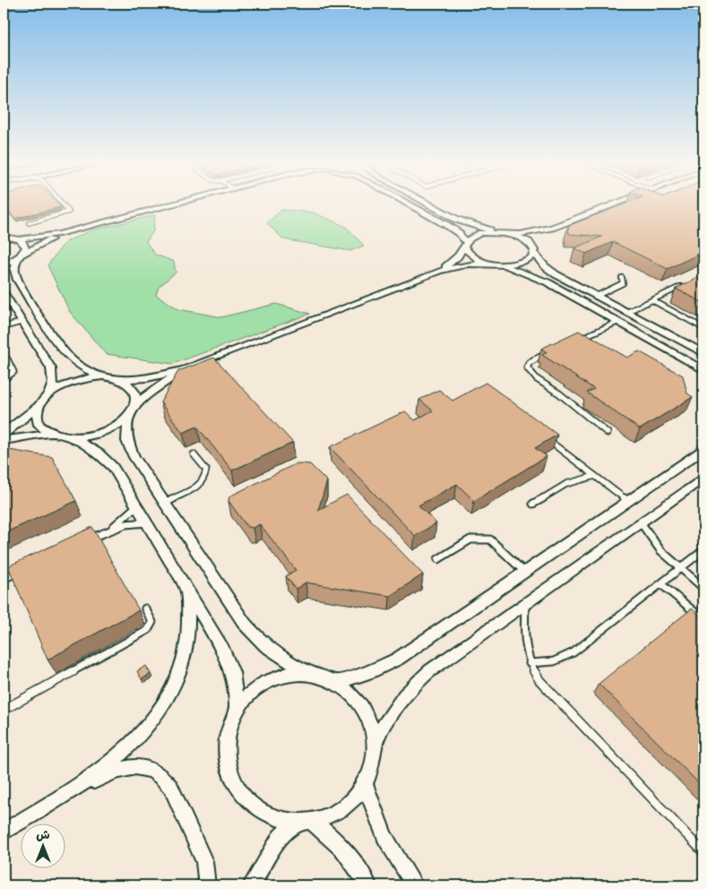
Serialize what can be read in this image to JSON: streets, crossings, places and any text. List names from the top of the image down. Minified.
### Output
{"north":"top"}
